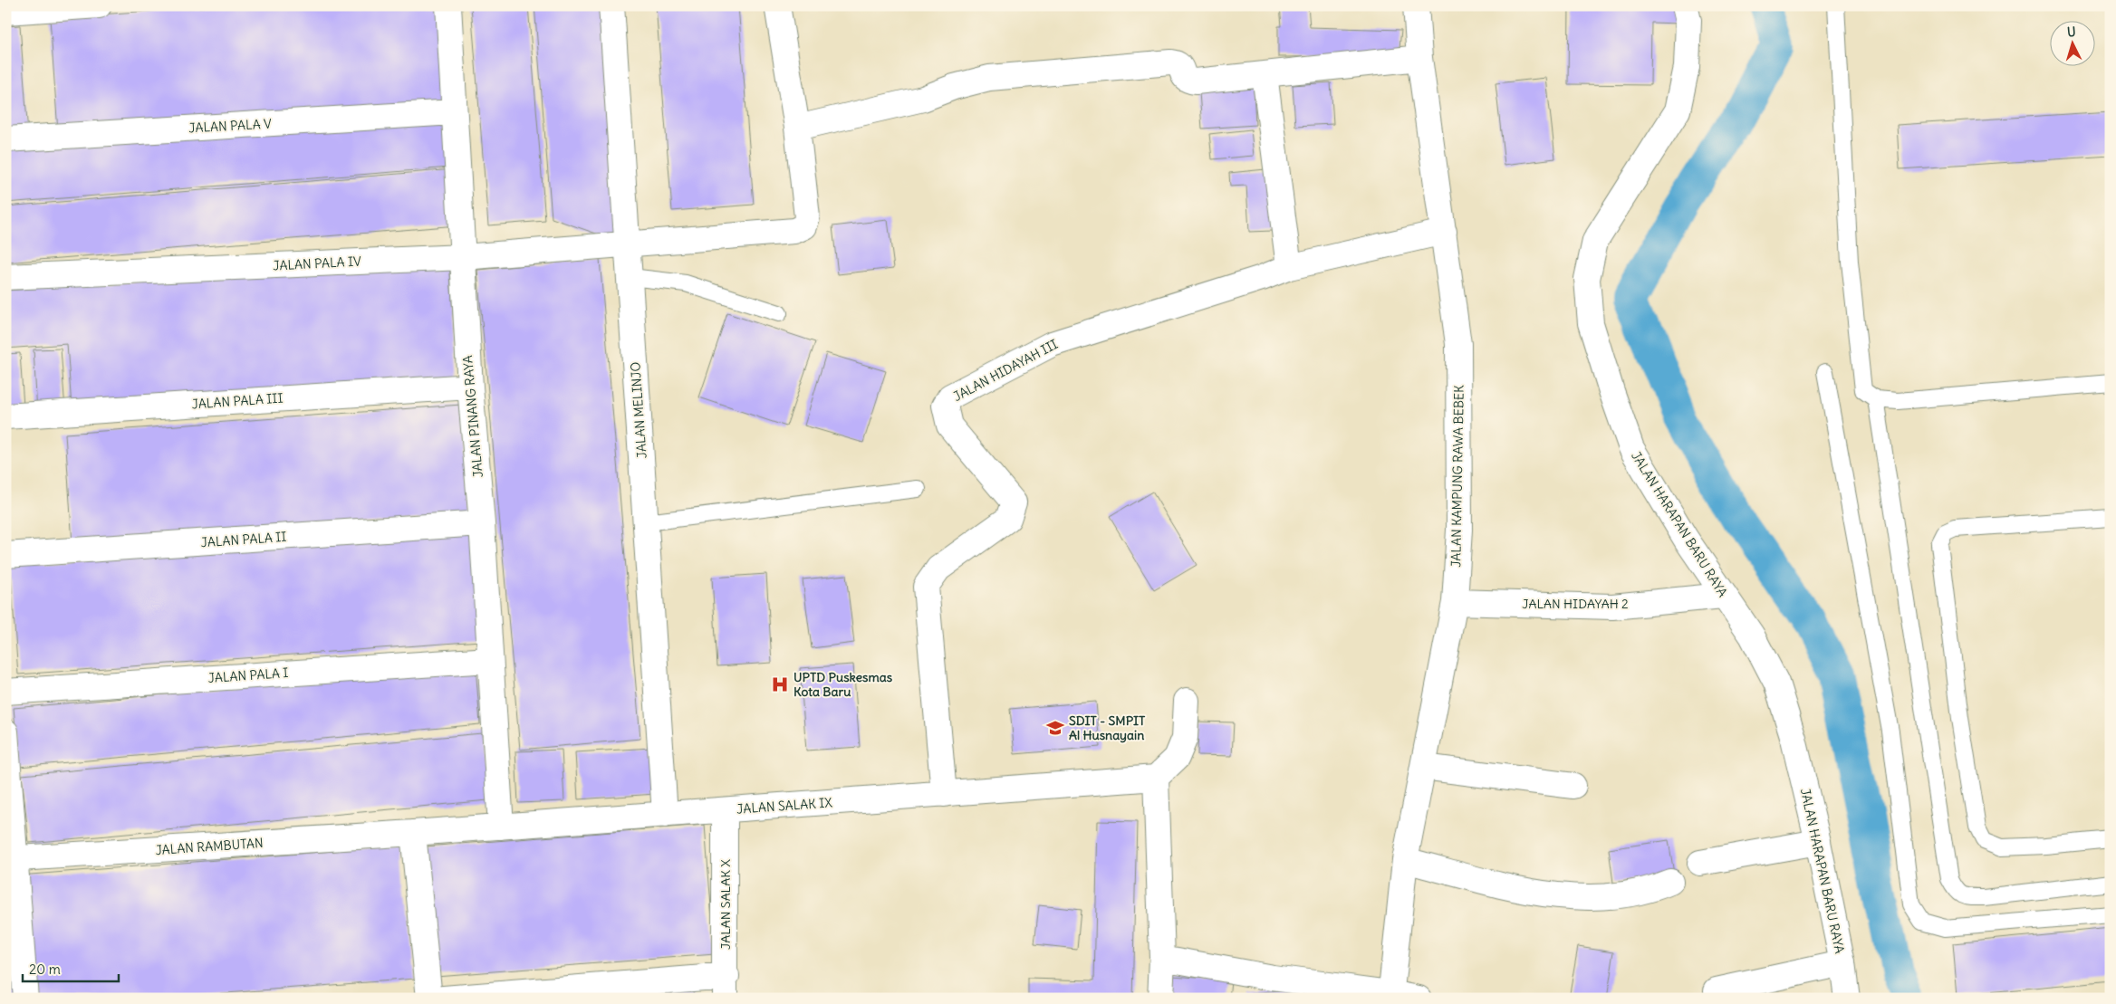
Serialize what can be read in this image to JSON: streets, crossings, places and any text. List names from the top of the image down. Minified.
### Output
{"streets":{"street":["JALAN PALA V","JALAN PALA IV","JALAN HIDAYAH III","JALAN PALA III","JALAN MELINJO","JALAN PINANG RAYA","JALAN KAMPUNG RAWA BEBEK","JALAN HARAPAN BARU RAYA","JALAN PALA II","JALAN HIDAYAH 2","JALAN PALA I","JALAN SALAK IX","JALAN RAMBUTAN","JALAN SALAK X"]},"crossings":[["JALAN PALA V","JALAN PINANG RAYA"],["JALAN PALA IV","JALAN MELINJO"],["JALAN PALA IV","JALAN PINANG RAYA"],["JALAN HIDAYAH III","JALAN SALAK IX"],["JALAN PALA III","JALAN PINANG RAYA"],["JALAN MELINJO","JALAN SALAK IX"],["JALAN PINANG RAYA","JALAN PALA II"],["JALAN PINANG RAYA","JALAN PALA I"],["JALAN PINANG RAYA","JALAN SALAK IX"],["JALAN KAMPUNG RAWA BEBEK","JALAN HIDAYAH 2"],["JALAN HARAPAN BARU RAYA","JALAN HIDAYAH 2"],["JALAN SALAK IX","JALAN RAMBUTAN"],["JALAN SALAK IX","JALAN SALAK X"]],"places":{"hospital":["UPTD Puskesmas Kota Baru"],"school or university":["SDIT - SMPIT Al Husnayain"]},"scale_bar":"20 m","north":"top"}
